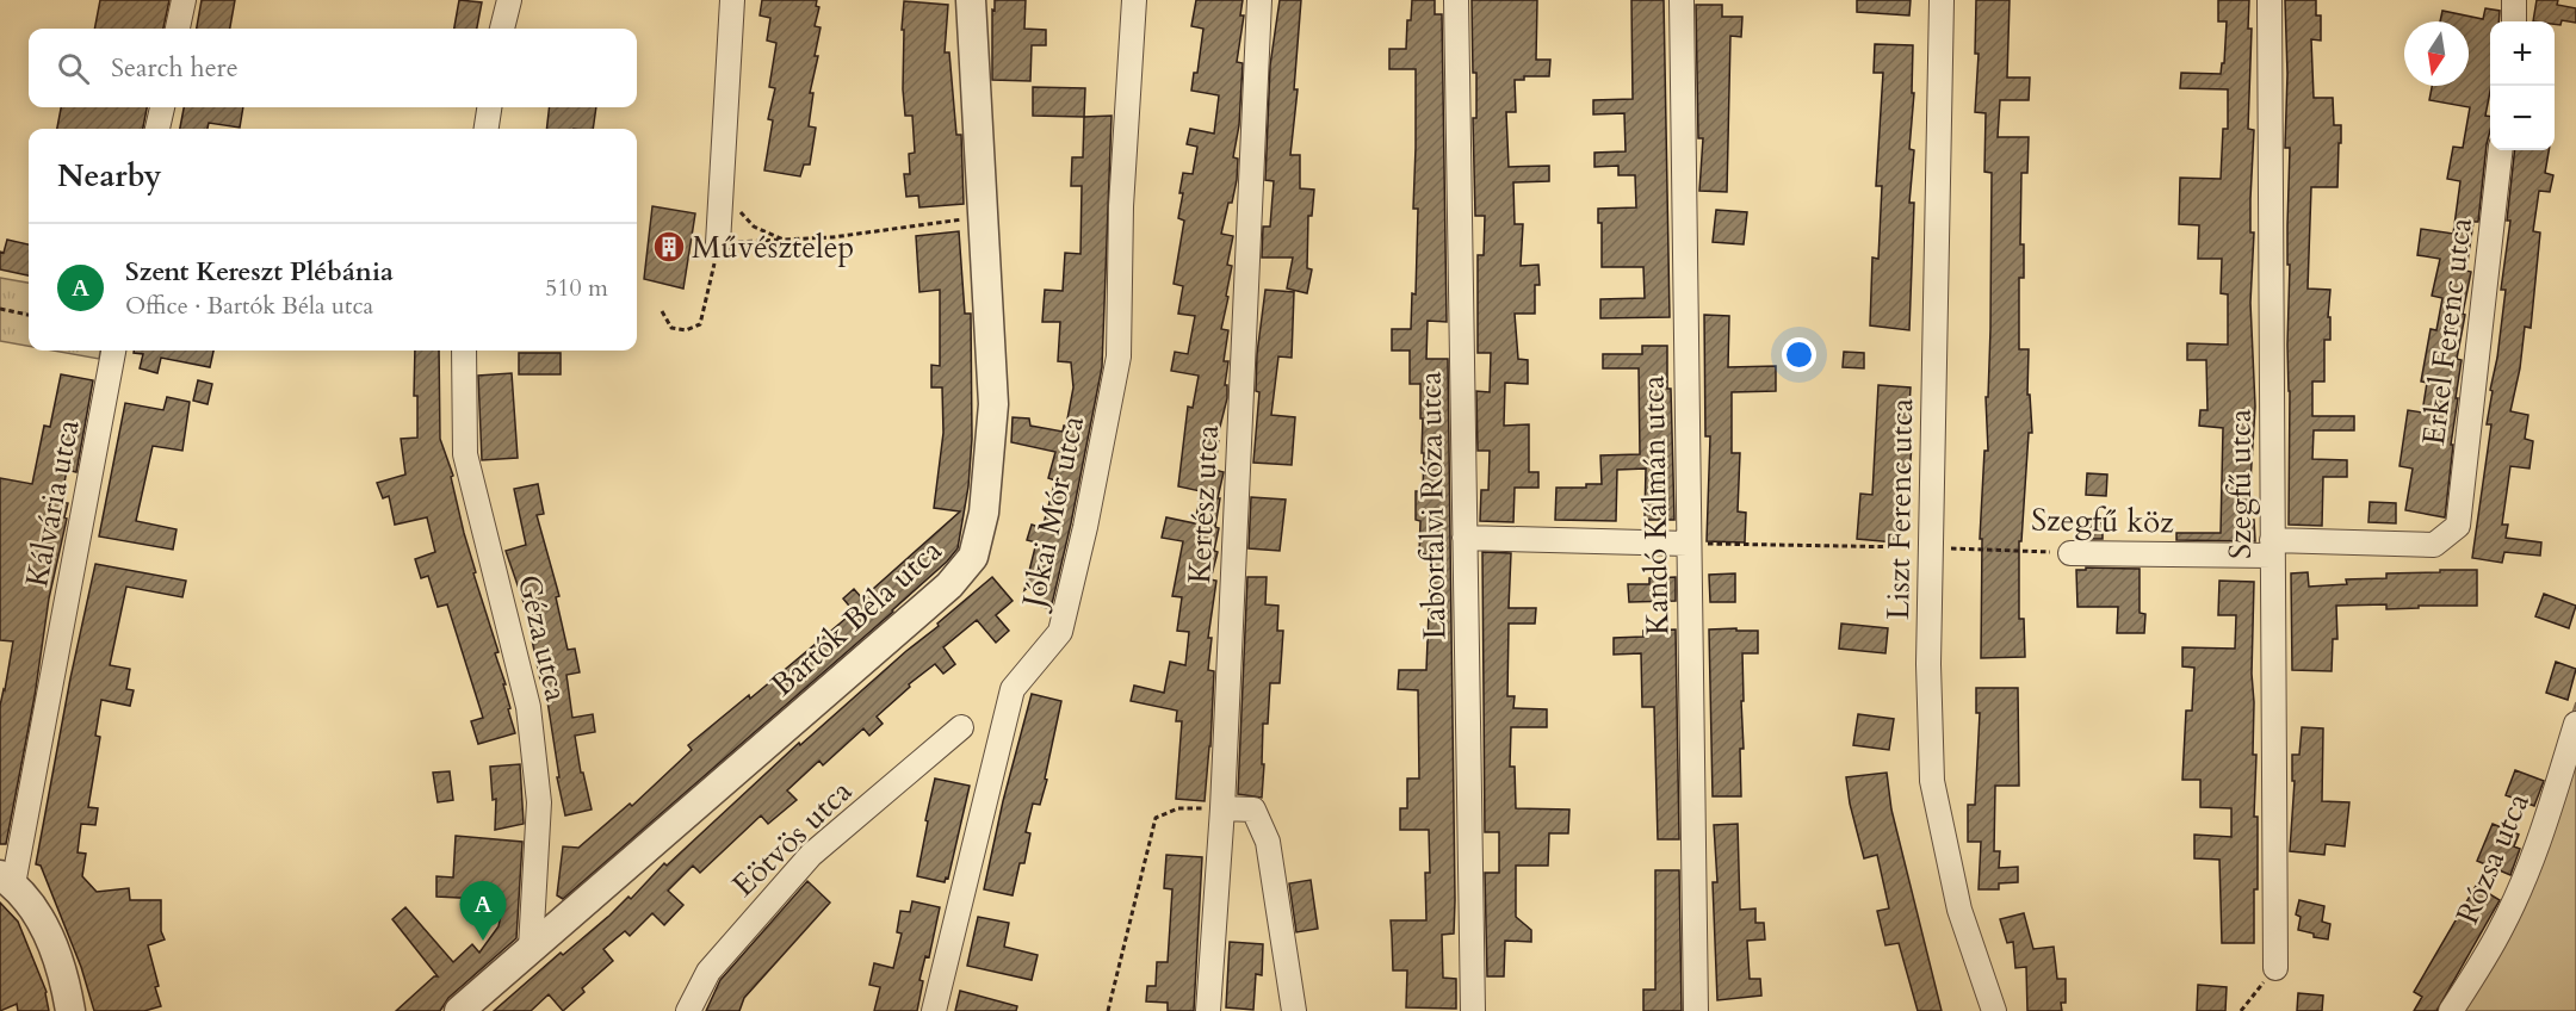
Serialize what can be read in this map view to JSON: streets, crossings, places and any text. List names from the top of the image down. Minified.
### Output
{"streets":{"street":["Erkel Ferenc utca","Szegfű utca","Kálvária utca","Kertész utca","Laborfalvi Róza utca","Kandó Kálmán utca","Liszt Ferenc utca","Jókai Mór utca","Szegfű köz","Bartók Béla utca","Géza utca","Eötvös utca","Rózsa utca"]},"crossings":[["Erkel Ferenc utca","Szegfű köz"],["Szegfű utca","Szegfű köz"],["Kandó Kálmán utca","Szegfű köz"],["Liszt Ferenc utca","Szegfű köz"],["Bartók Béla utca","Géza utca"]],"places":{"building":["Művésztelep"]},"north":"bottom","page":{"map_buttons":["+","−"],"search":"Search here","heading":"Nearby","list":[{"mark":"A","name":"Szent Kereszt Plébánia","note":"Office · Bartók Béla utca","value":"510 m"}],"pins":"A"}}
